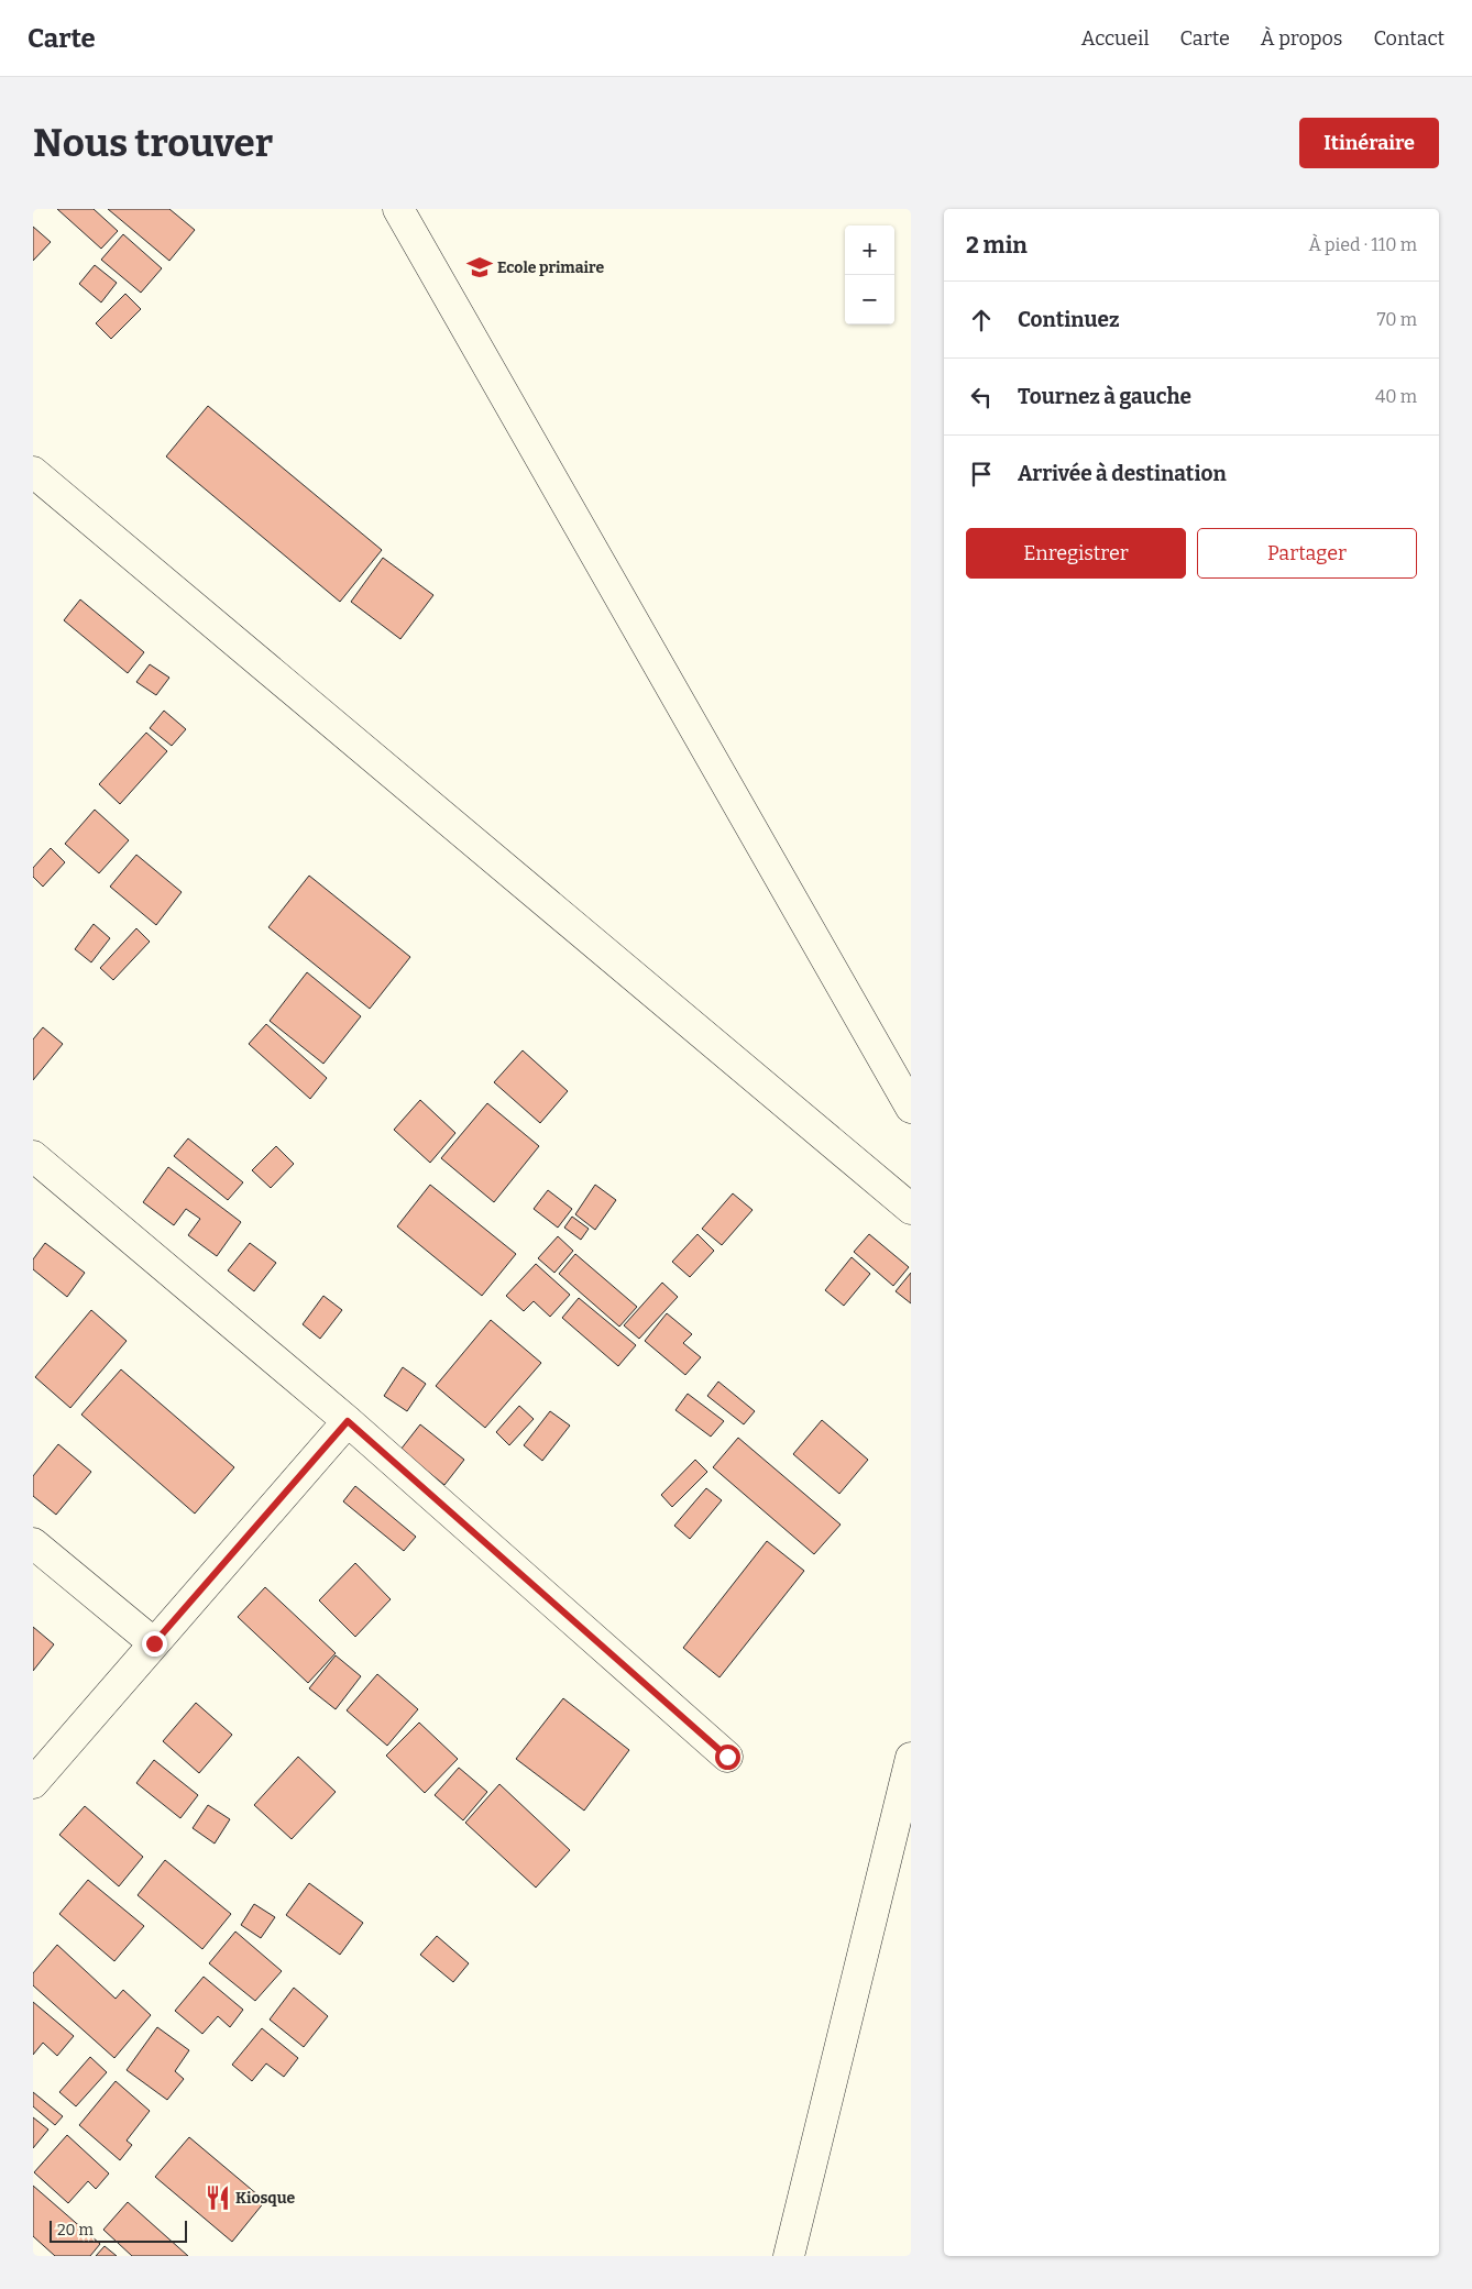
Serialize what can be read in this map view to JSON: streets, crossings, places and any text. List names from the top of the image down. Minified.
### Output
{"places":{"school or university":["Ecole primaire"],"restaurant":["Kiosque"]},"scale_bar":"20 m","page":{"header":"Carte","nav":["Accueil","Carte","À propos","Contact"],"buttons":["Itinéraire",["Enregistrer","Partager"]],"title":"Nous trouver","heading":["2 min","À pied · 110 m"],"map_buttons":["+","−"],"list":[["Continuez","70 m"],["Tournez à gauche","40 m"],"Arrivée à destination"],"scale":"20 m"}}
